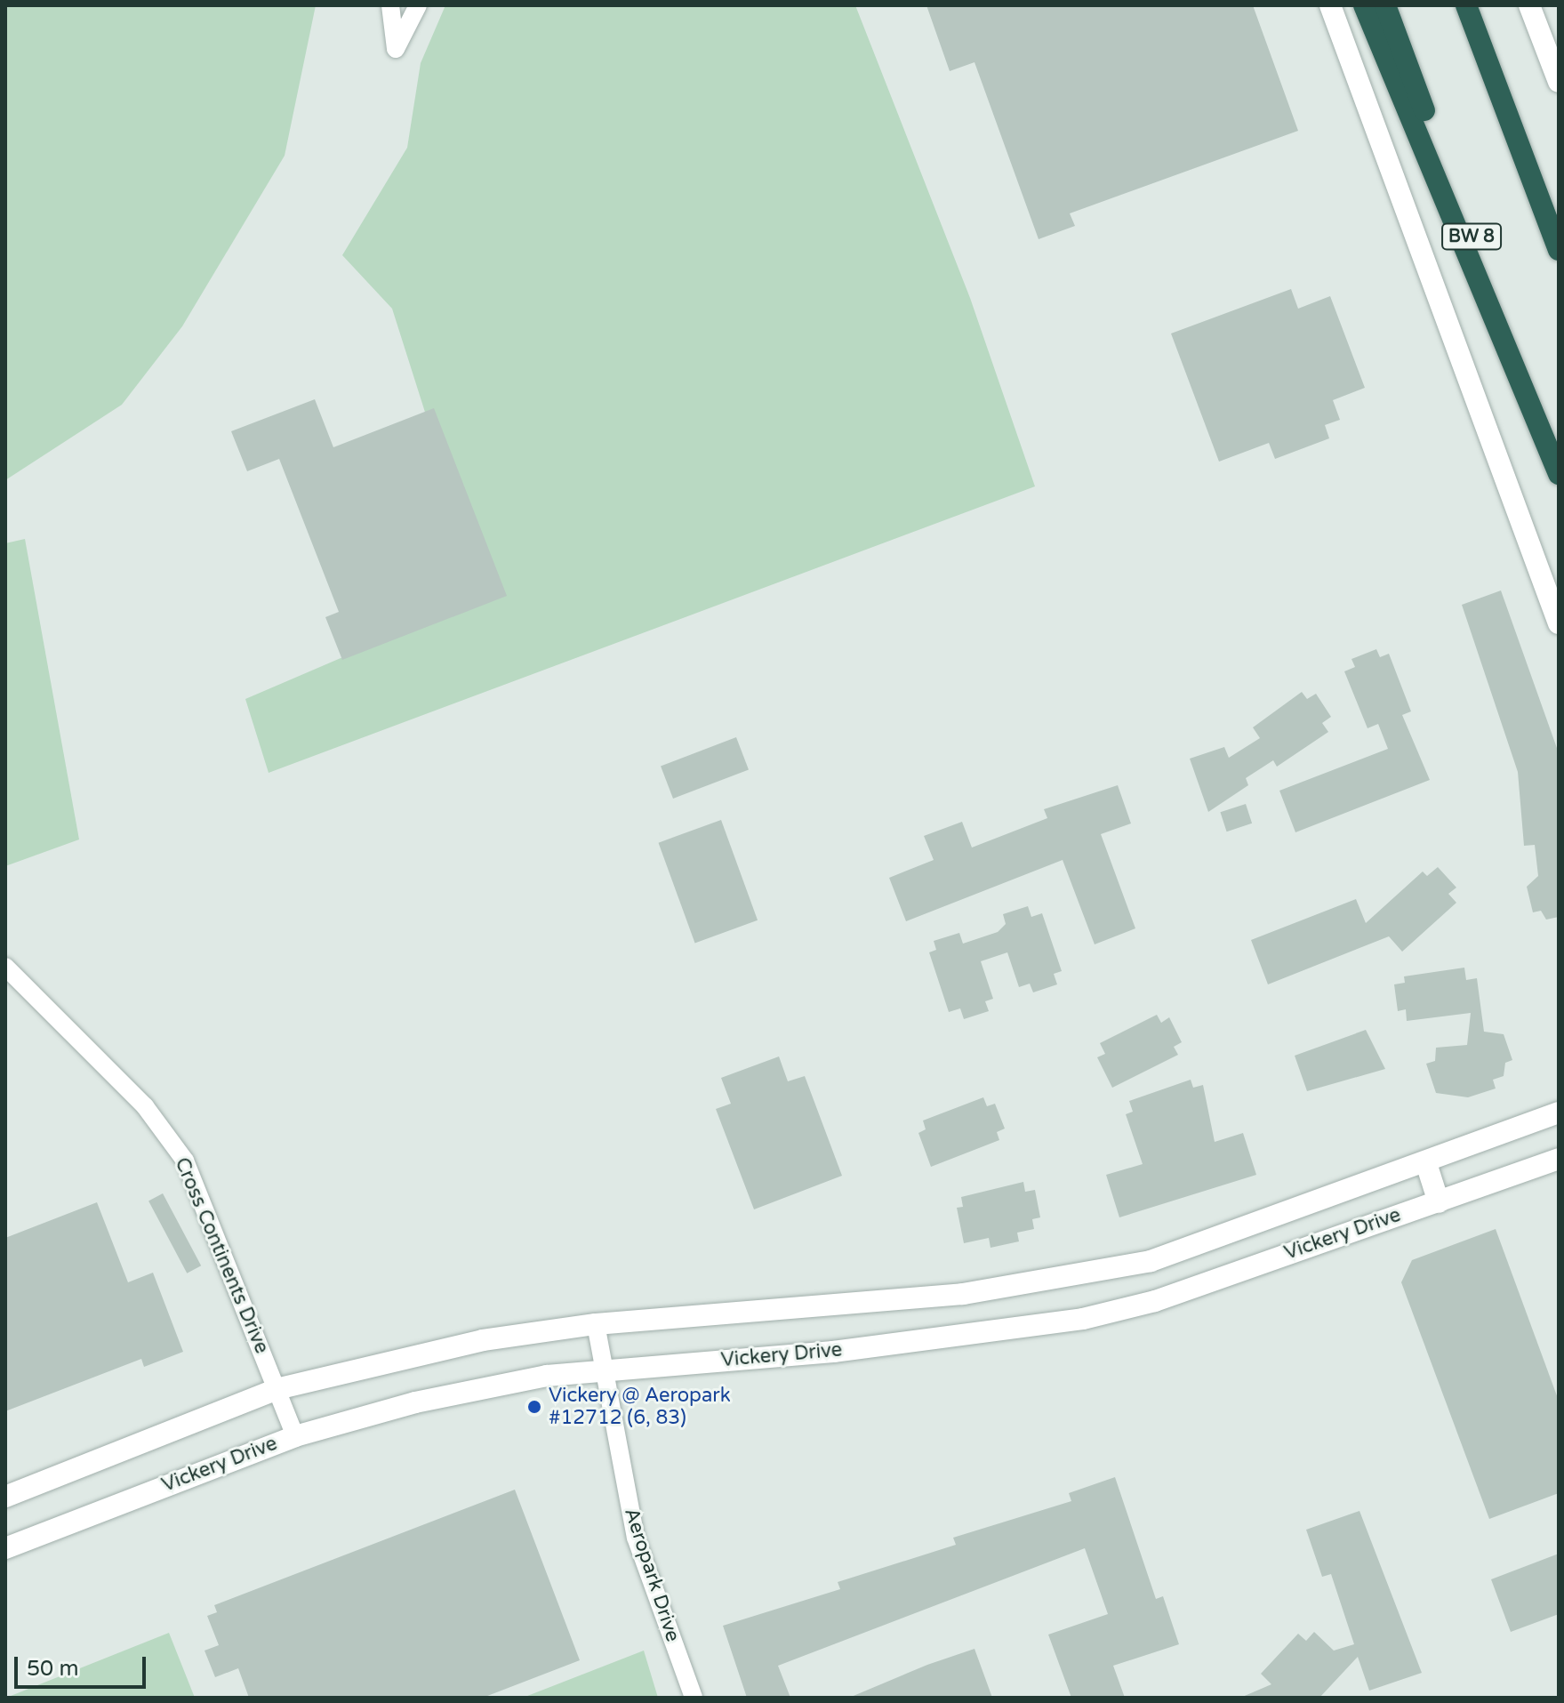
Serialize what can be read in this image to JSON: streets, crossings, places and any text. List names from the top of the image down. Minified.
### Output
{"streets":{"highway":["BW 8"],"main road":["Vickery Drive"],"street":["Cross Continents Drive","Aeropark Drive"]},"crossings":[["Vickery Drive","Cross Continents Drive"],["Vickery Drive","Aeropark Drive"]],"places":["Vickery @ Aeropark #12712 (6, 83)"],"scale_bar":"50 m"}
